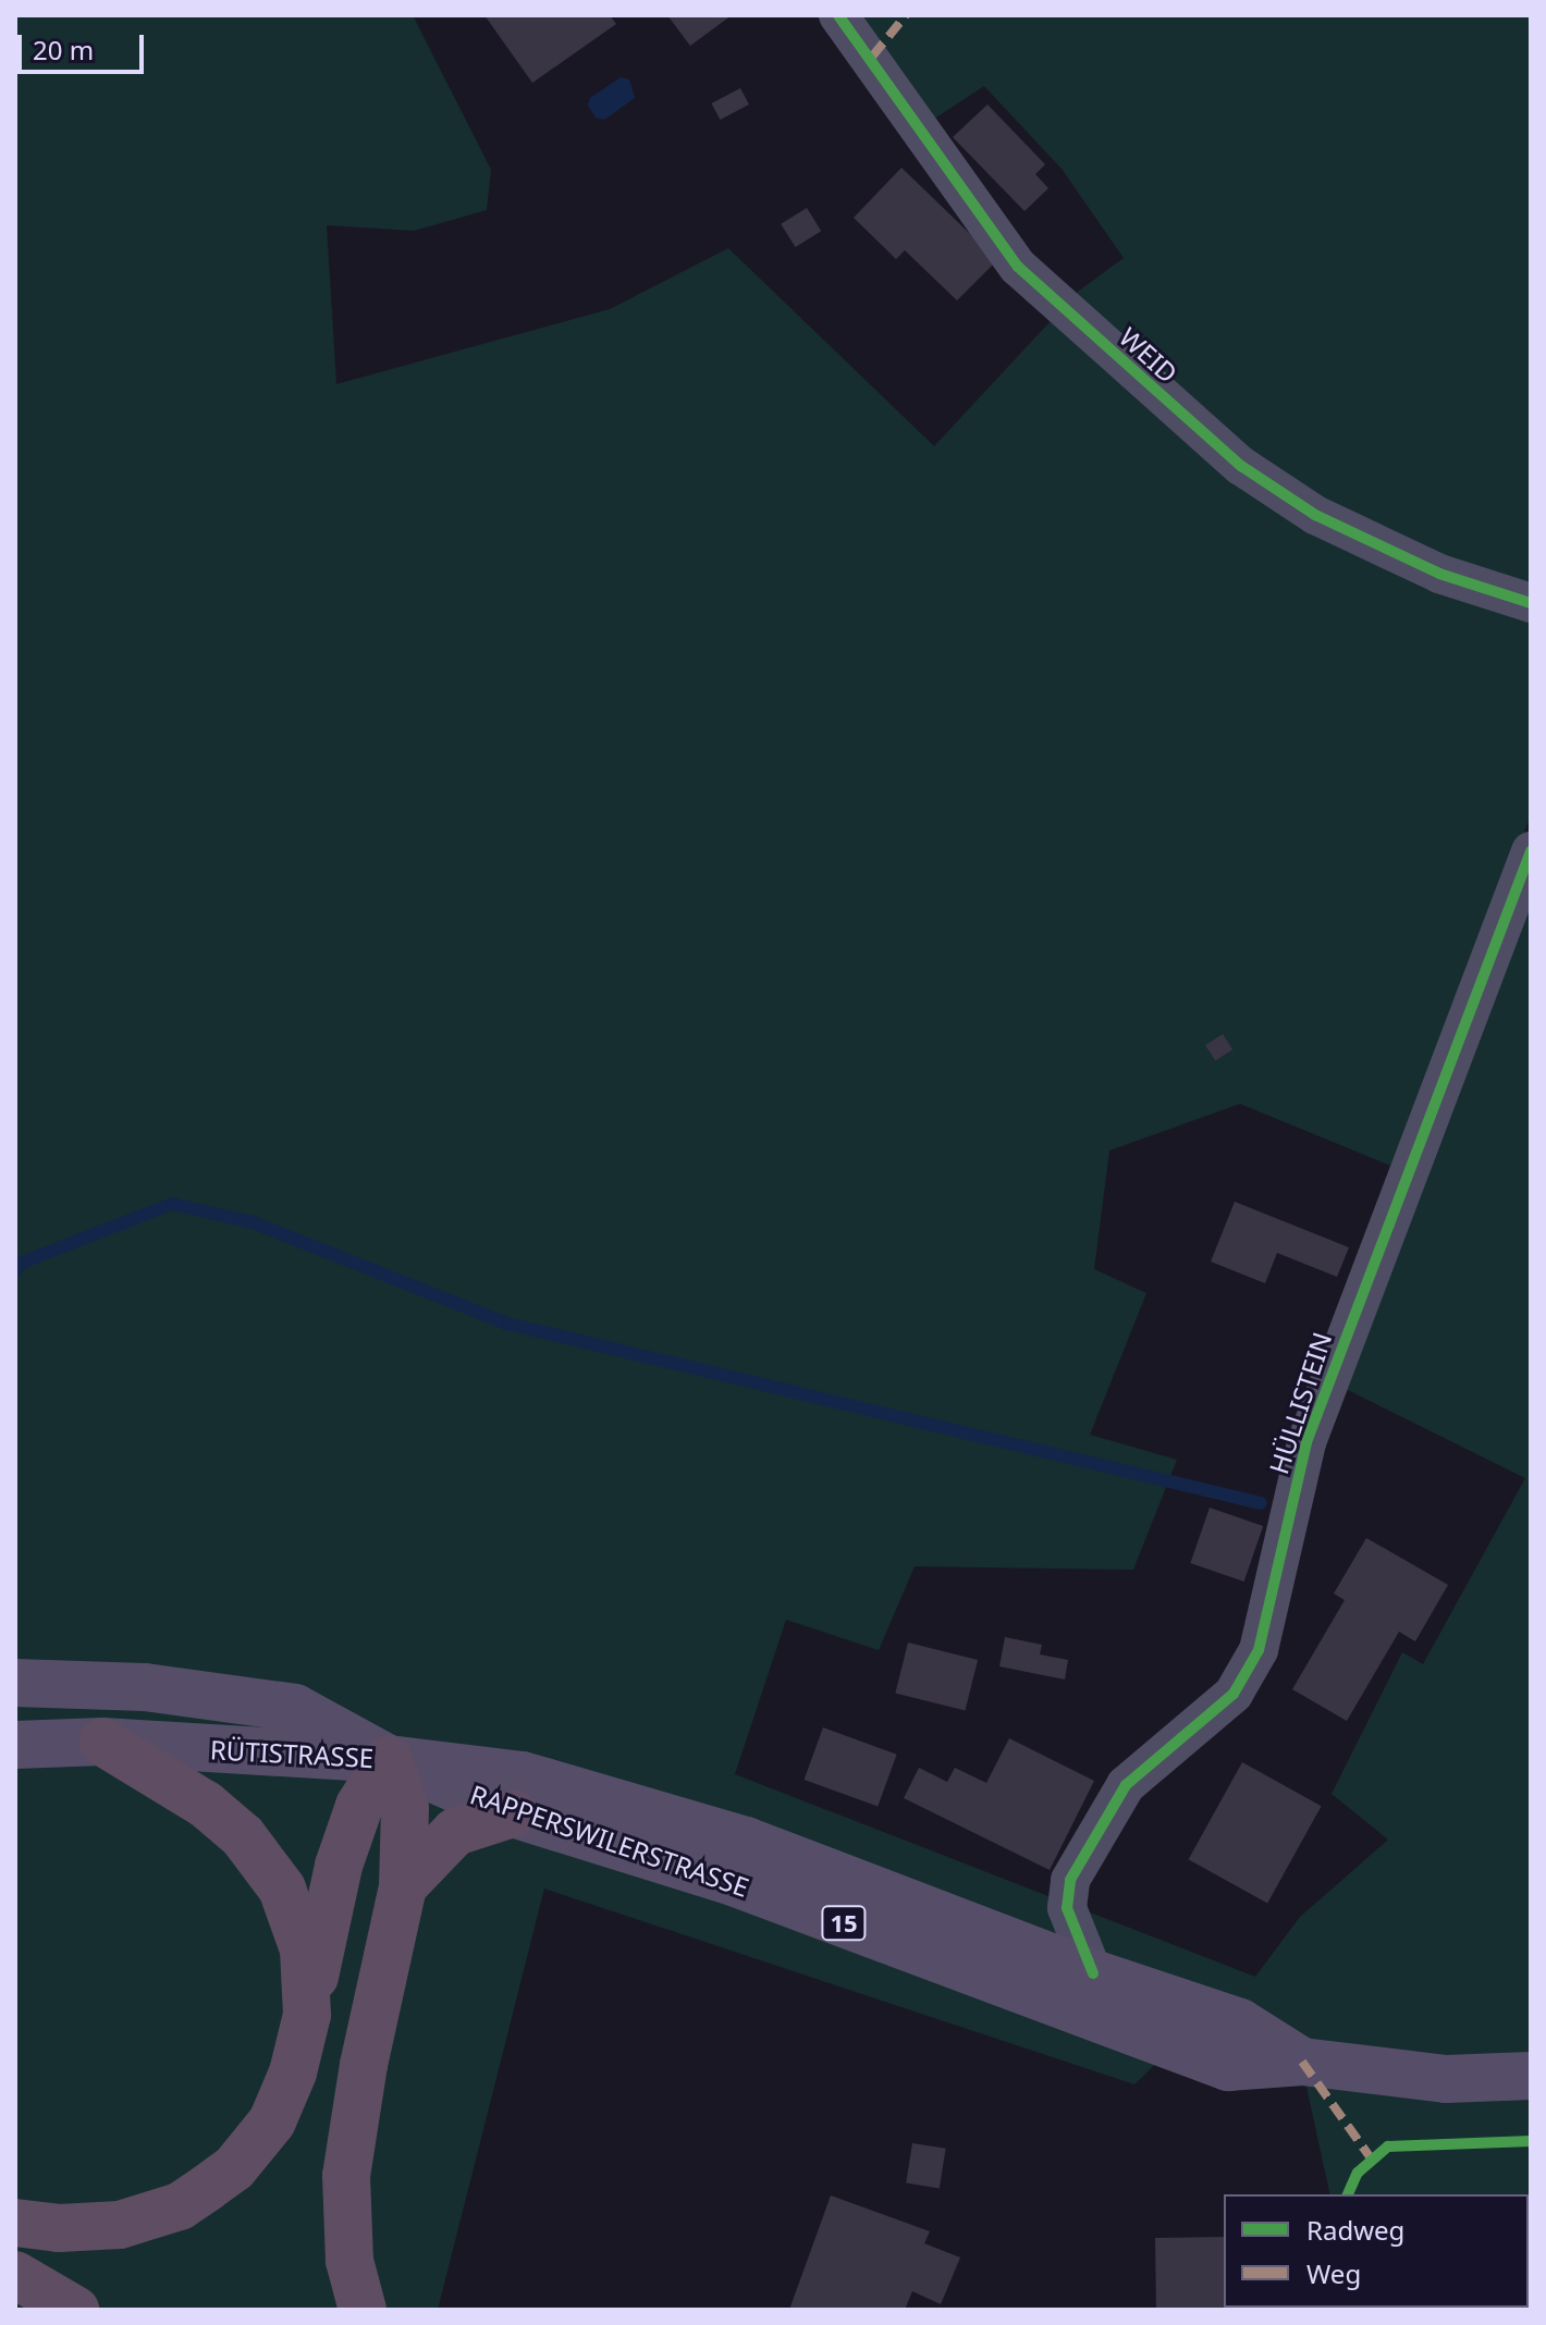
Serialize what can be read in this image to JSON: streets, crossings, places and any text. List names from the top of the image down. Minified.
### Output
{"streets":{"main road":["RÜTISTRASSE","RAPPERSWILERSTRASSE","15"],"street":["WEID","HÜLLISTEIN"]},"crossings":[["HÜLLISTEIN","RAPPERSWILERSTRASSE"],["RÜTISTRASSE","RAPPERSWILERSTRASSE"]],"legend":["Radweg","Weg"],"scale_bar":"20 m"}
